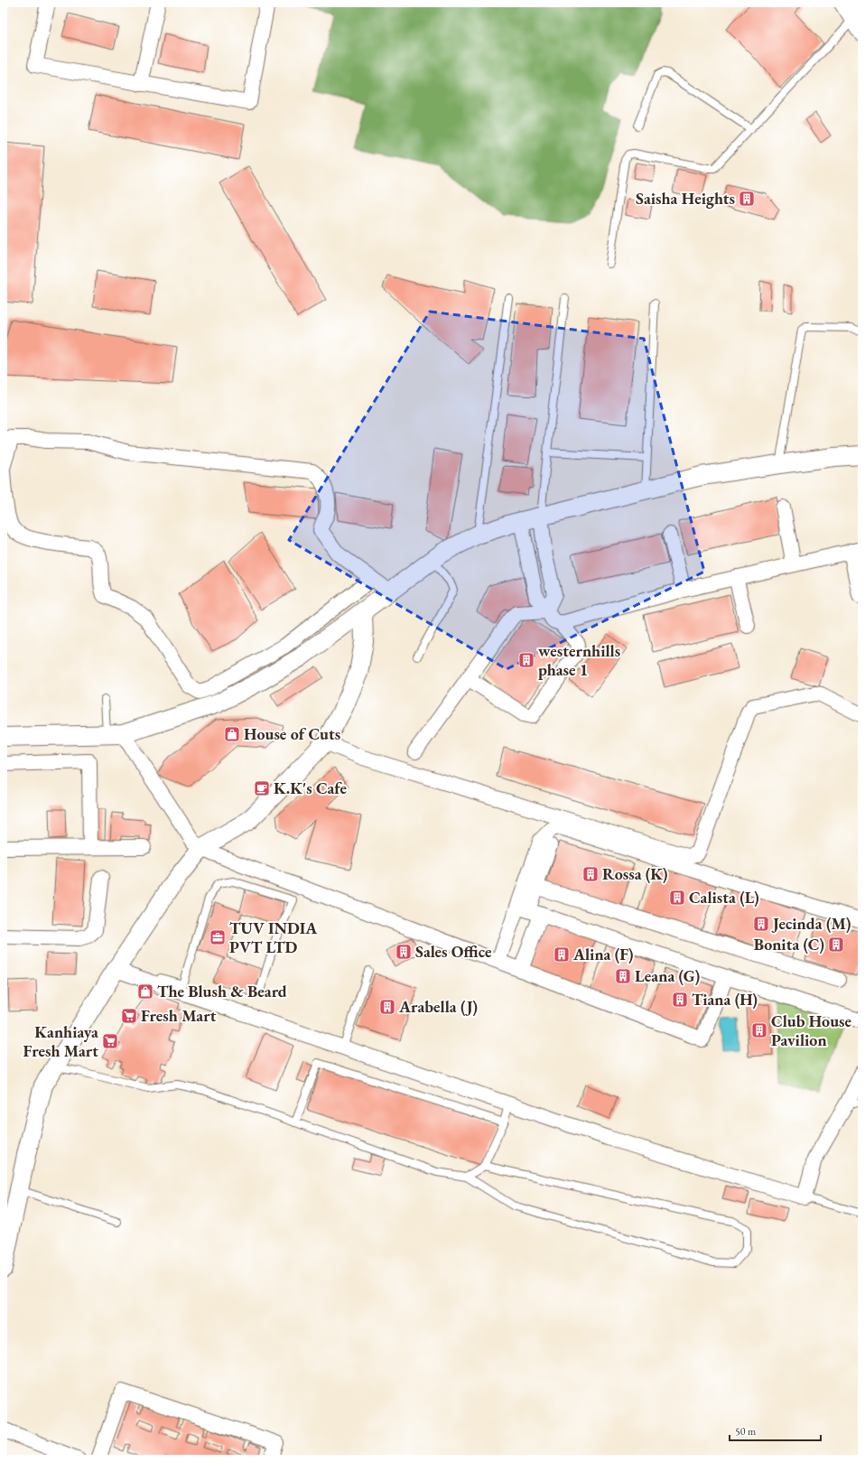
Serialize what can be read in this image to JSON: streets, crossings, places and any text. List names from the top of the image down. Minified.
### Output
{"places":{"building":["Saisha Heights","westernhills phase 1","Rossa (K)","Calista (L)","Jecinda (M)","Bonita (C)","Sales Office","Alina (F)","Leana (G)","Tiana (H)","Arabella (J)","Club House Pavilion"],"shop":["House of Cuts","The Blush & Beard"],"cafe":["K.K's Cafe"],"office":["TUV INDIA PVT LTD"],"supermarket":["Fresh Mart","Kanhiaya Fresh Mart"]},"scale_bar":"50 m"}
